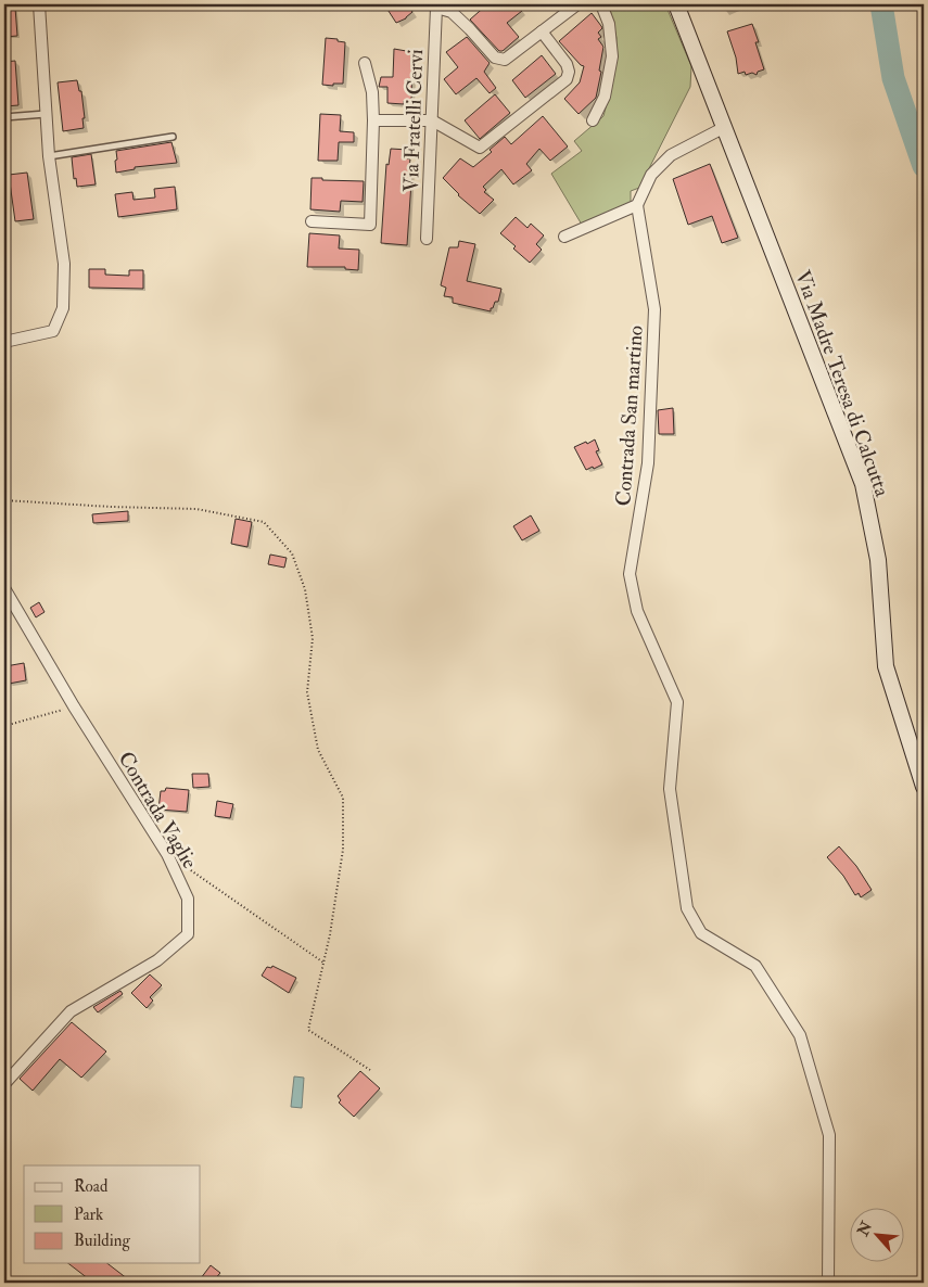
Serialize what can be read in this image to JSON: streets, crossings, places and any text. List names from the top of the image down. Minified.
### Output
{"streets":{"main road":["Via Madre Teresa di Calcutta"],"street":["Via Fratelli Cervi","Contrada San martino","Contrada Vaglie"]},"legend":["Road","Park","Building"],"north":"top left"}
